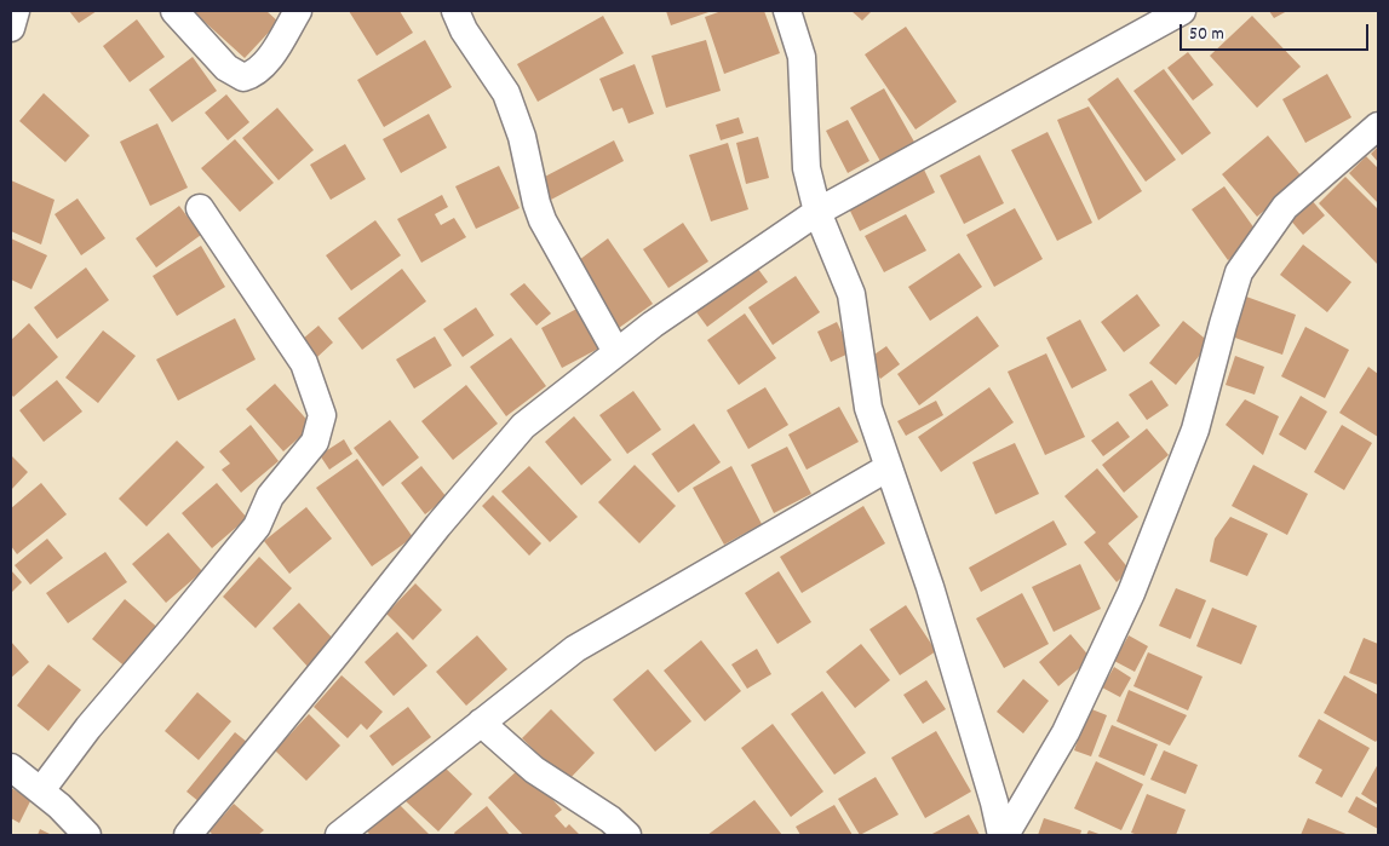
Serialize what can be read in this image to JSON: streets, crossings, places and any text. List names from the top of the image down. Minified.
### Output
{"scale_bar":"50 m"}
